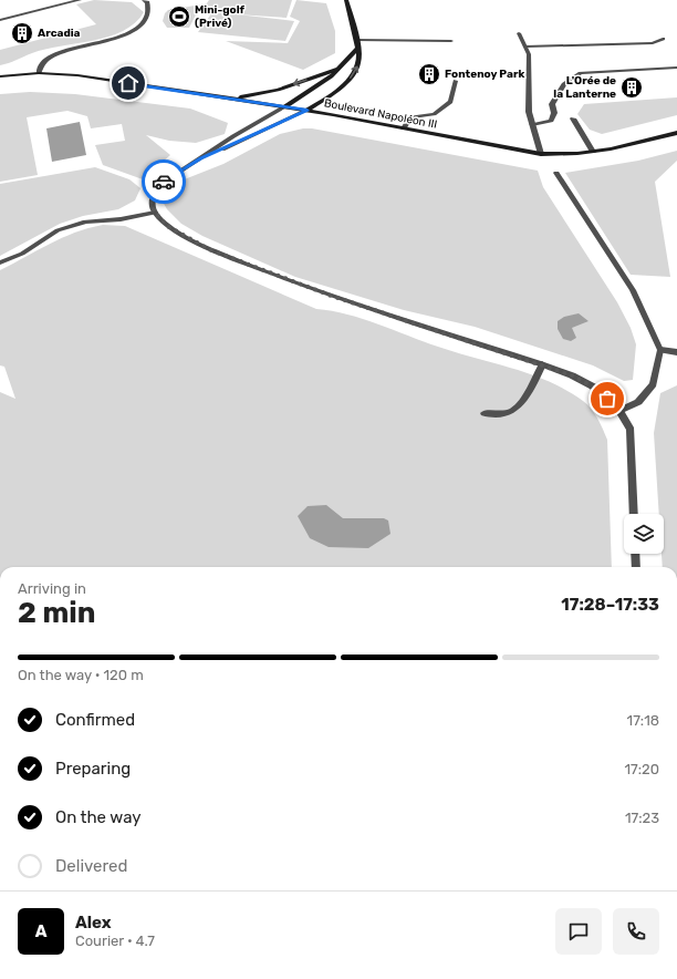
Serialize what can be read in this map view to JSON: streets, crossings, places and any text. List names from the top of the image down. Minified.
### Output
{"streets":{"main road":["Boulevard Napoléon III"]},"places":{"sports":["Mini-golf (Privé)"],"building":["Arcadia","Fontenoy Park","L'Orée de la Lanterne"]},"page":{"heading":["2 min","Arriving in","17:28–17:33"],"panel":["Alex","Courier · 4.7"],"bar":"On the way · 120 m","list":[["Confirmed","17:18"],["Preparing","17:20"],["On the way","17:23"],"Delivered"],"round":"A"}}
